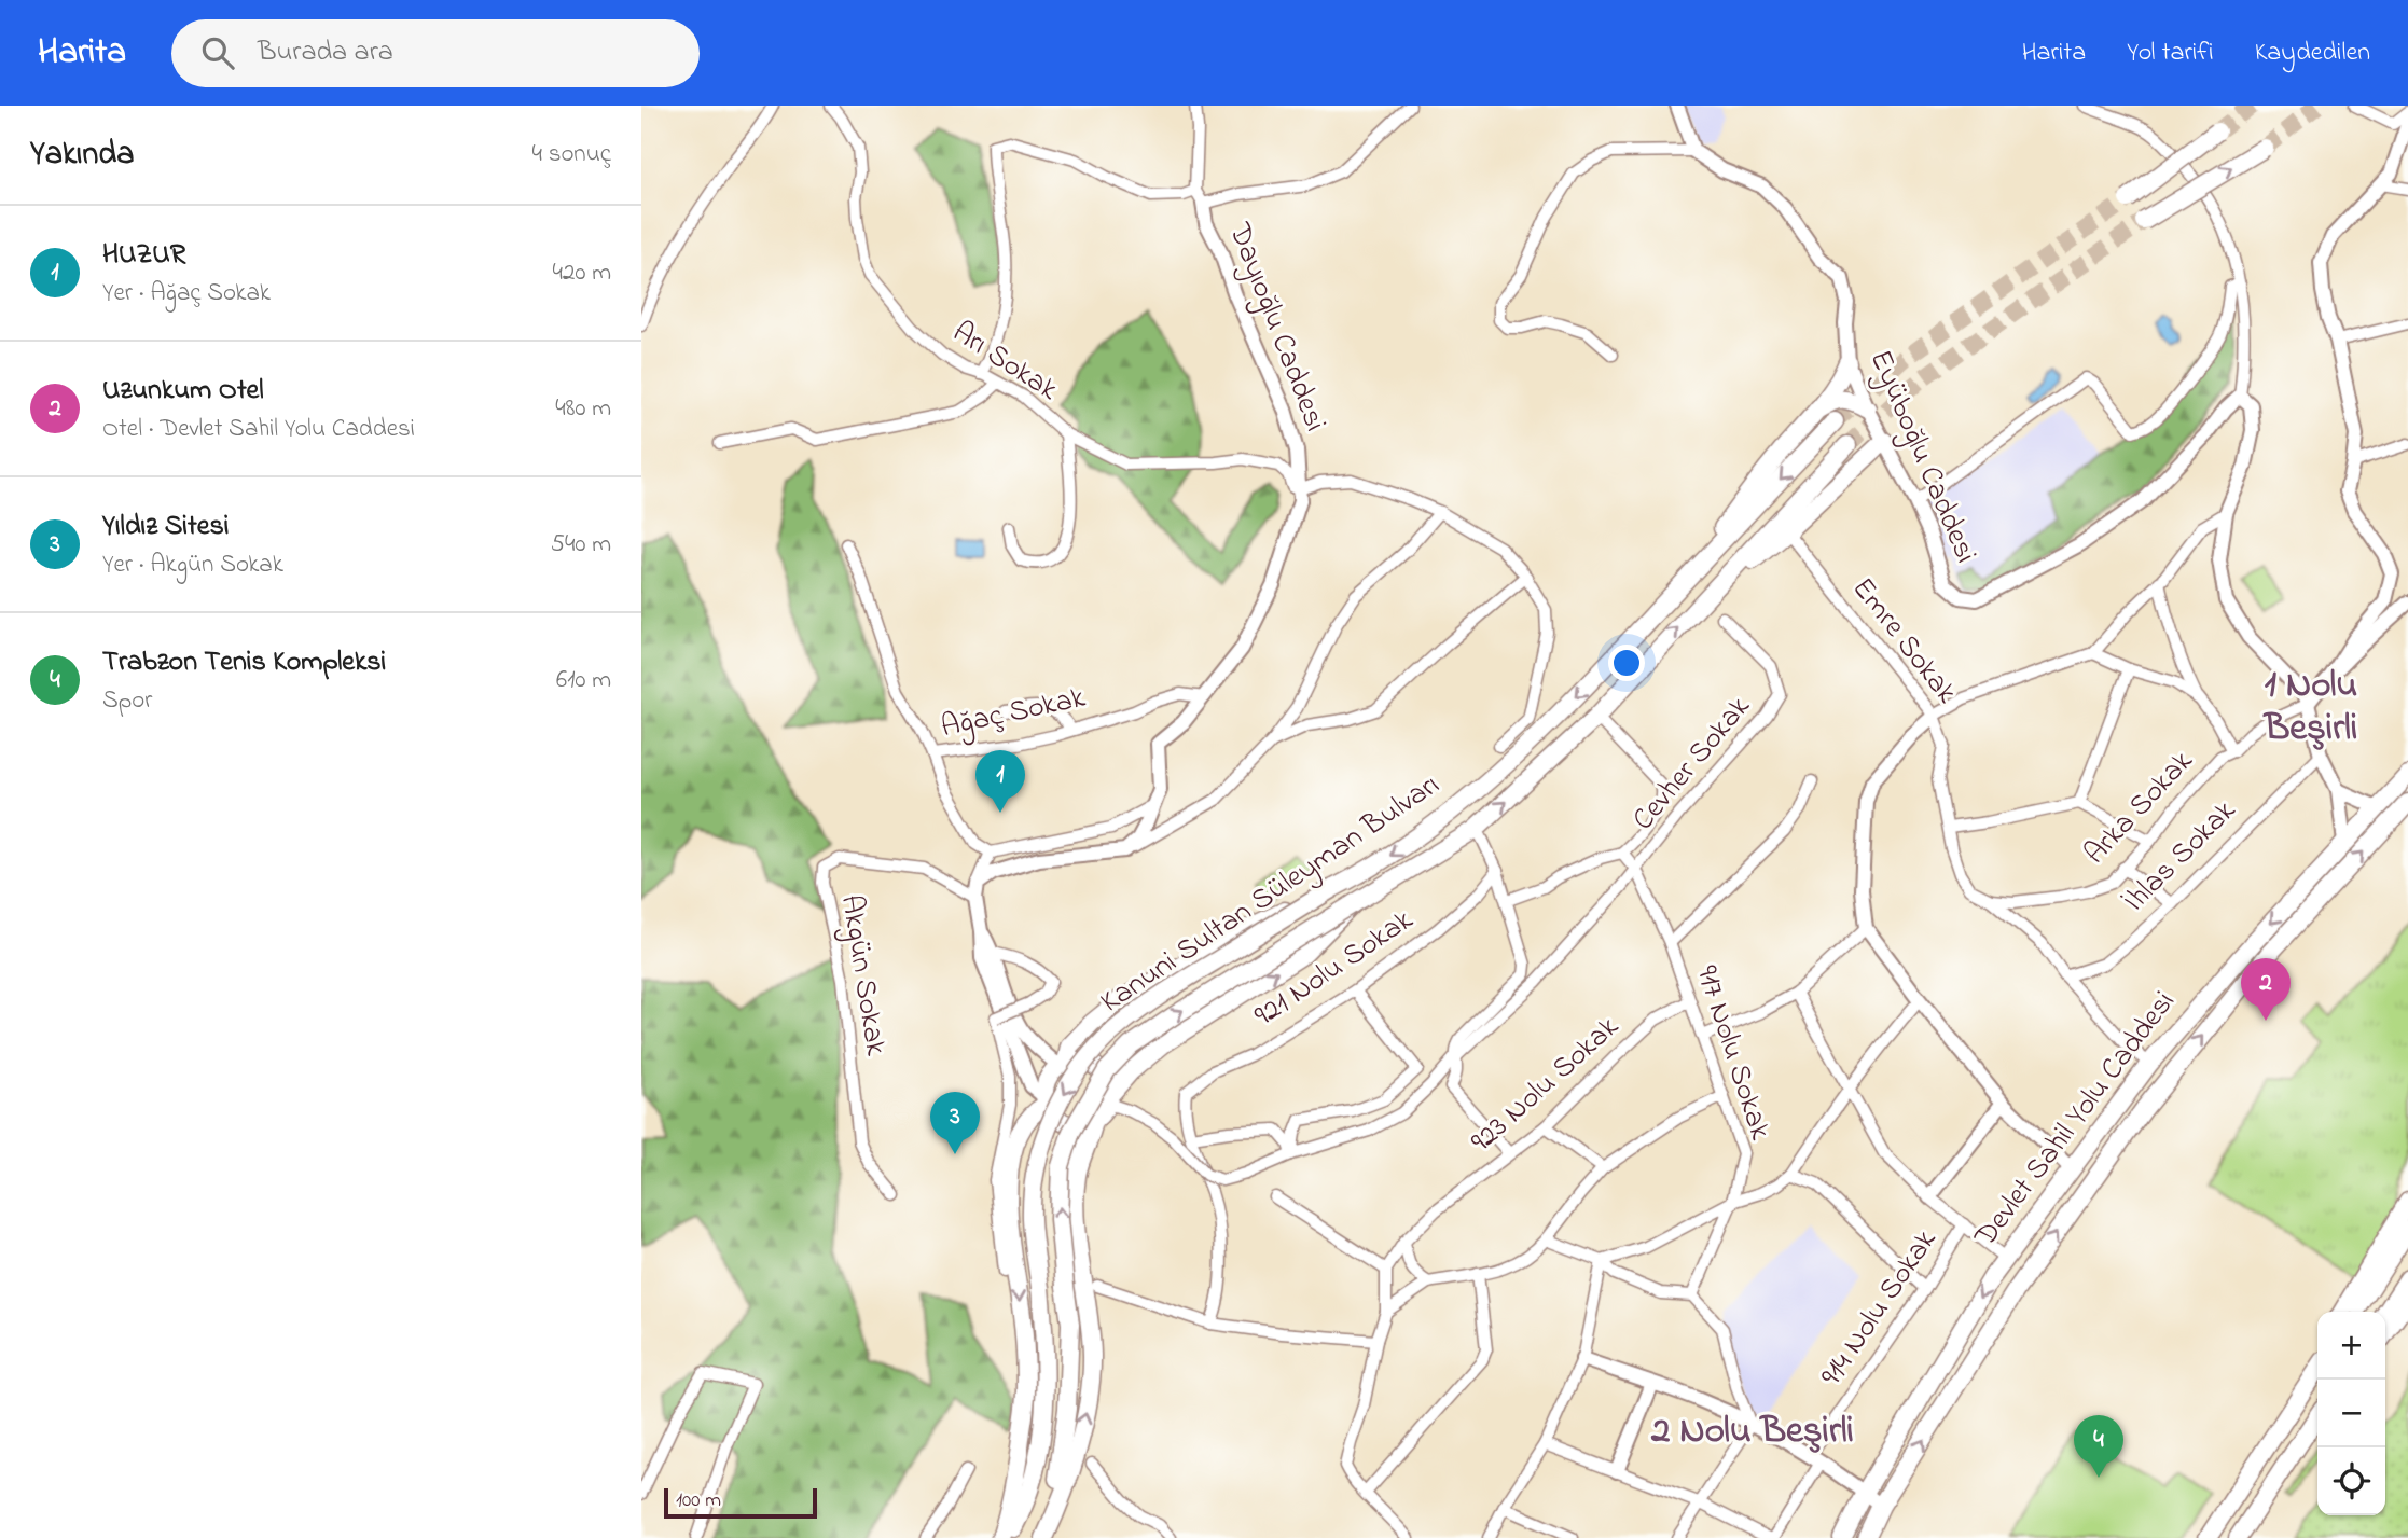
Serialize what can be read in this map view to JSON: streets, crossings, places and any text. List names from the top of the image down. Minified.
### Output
{"streets":{"main road":["Kanuni Sultan Süleyman Bulvarı","Devlet Sahil Yolu Caddesi"],"street":["Dayıoğlu Caddesi","Arı Sokak","Eyüboğlu Caddesi","Emre Sokak","Ağaç Sokak","Cevher Sokak","Arka Sokak","İhlas Sokak","921 Nolu Sokak","Akgün Sokak","917 Nolu Sokak","923 Nolu Sokak","914 Nolu Sokak"]},"crossings":[["Dayıoğlu Caddesi","Arı Sokak"],["Dayıoğlu Caddesi","Ağaç Sokak"],["Emre Sokak","Arka Sokak"],["Emre Sokak","İhlas Sokak"],["Emre Sokak","Devlet Sahil Yolu Caddesi"],["Cevher Sokak","Kanuni Sultan Süleyman Bulvarı"],["Cevher Sokak","917 Nolu Sokak"],["917 Nolu Sokak","923 Nolu Sokak"]],"districts":["1 Nolu Beşirli","2 Nolu Beşirli"],"scale_bar":"100 m","page":{"header":"Harita","search":"Burada ara","nav":["Harita","Yol tarifi","Kaydedilen"],"heading":["Yakında","4 sonuç"],"list":[{"mark":"1","name":"HUZUR","note":"Yer · Ağaç Sokak","value":"420 m"},{"mark":"2","name":"Uzunkum Otel","note":"Otel · Devlet Sahil Yolu Caddesi","value":"480 m"},{"mark":"3","name":"Yıldız Sitesi","note":"Yer · Akgün Sokak","value":"540 m"},{"mark":"4","name":"Trabzon Tenis Kompleksi","note":"Spor","value":"610 m"}],"pins":["1","2","3","4"],"map_buttons":["+","−"],"scale":"100 m"}}
